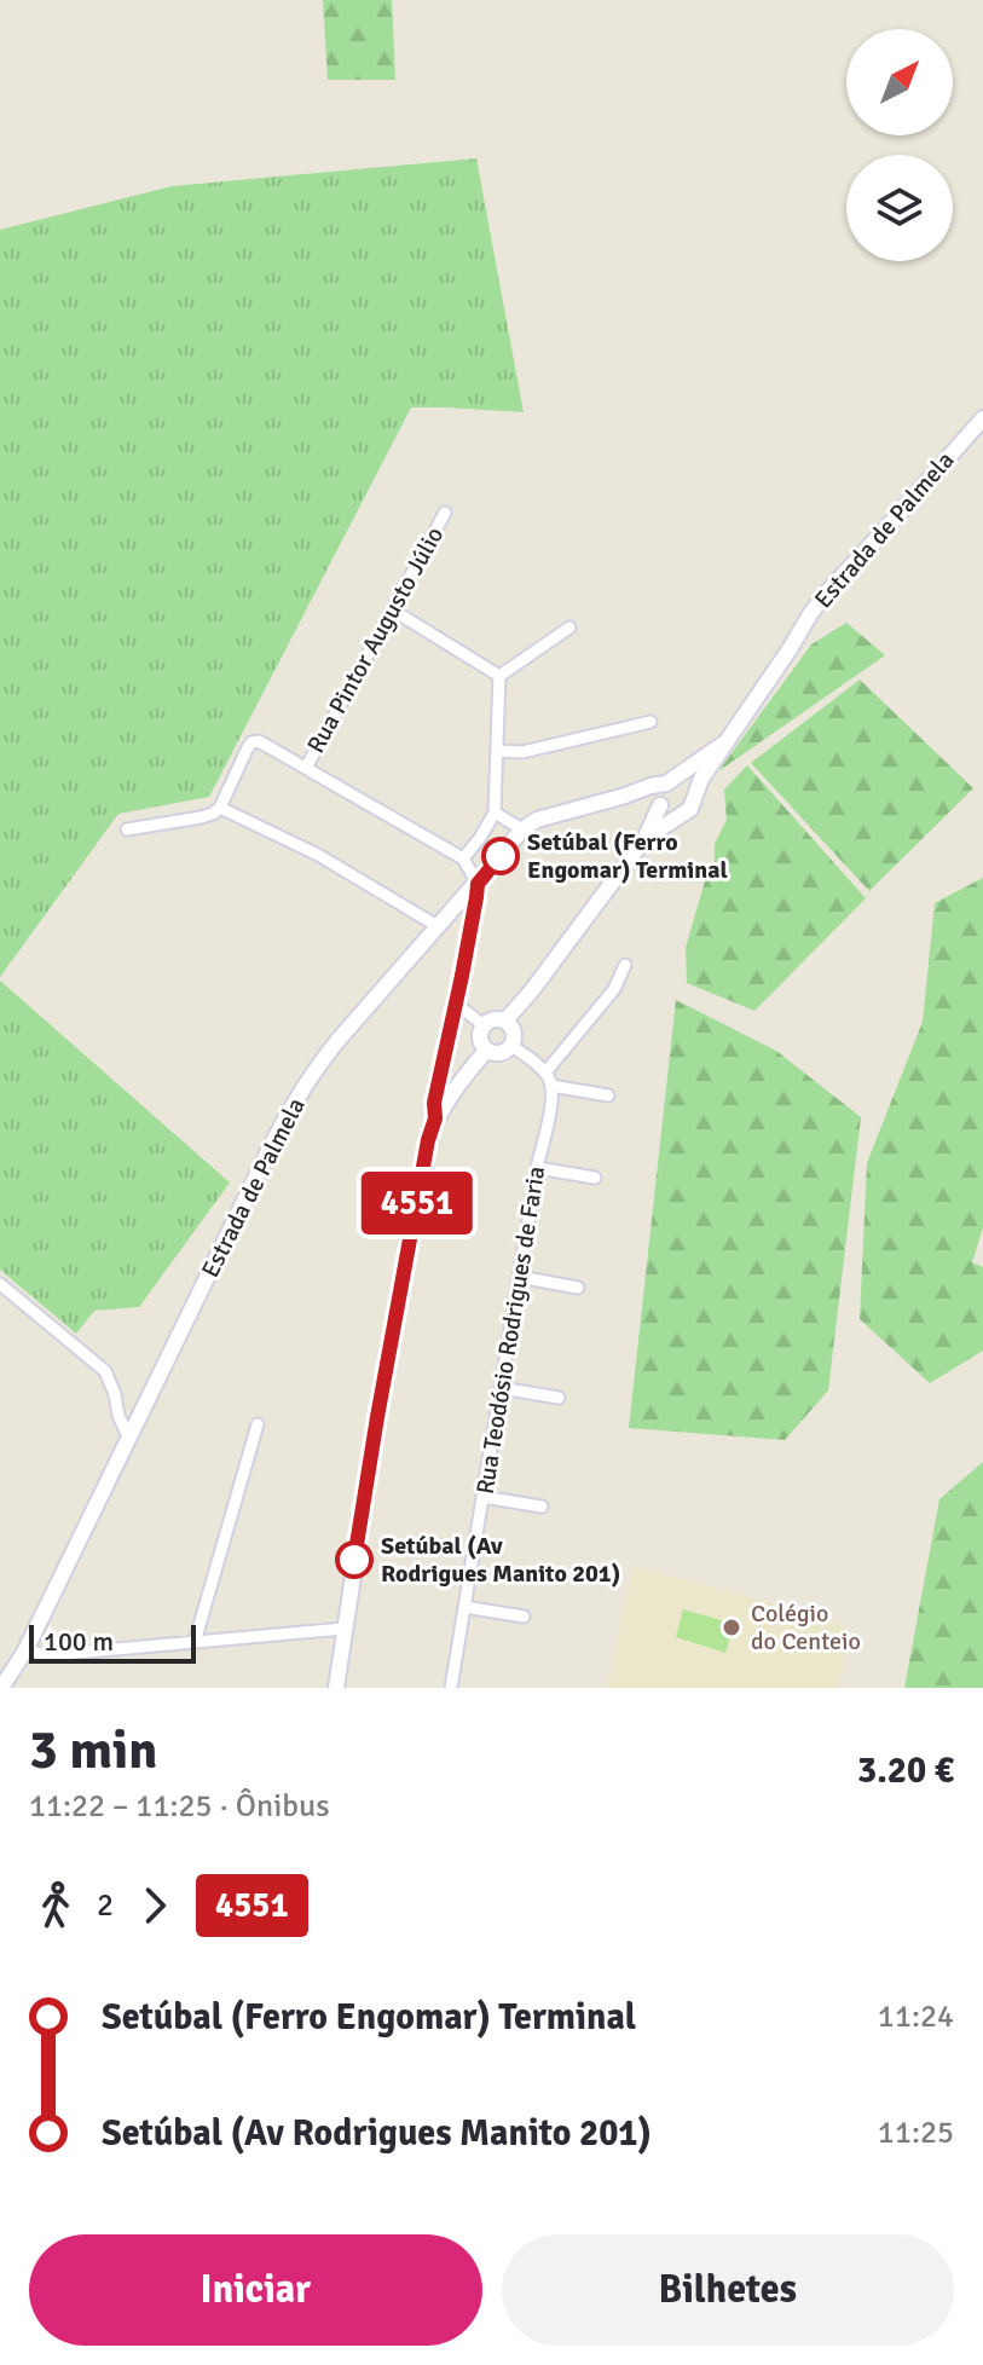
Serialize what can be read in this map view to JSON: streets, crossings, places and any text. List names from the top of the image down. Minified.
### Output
{"streets":{"street":["Estrada de Palmela","Rua Pintor Augusto Júlio","Rua Teodósio Rodrigues de Faria"]},"places":["Setúbal (Ferro Engomar) Terminal","Setúbal (Av Rodrigues Manito 201)","Colégio do Centeio"],"lines":["bus line 4551"],"scale_bar":"100 m","north":"top right","page":{"on_map":"4551","scale":"100 m","heading":["3 min","11:22 – 11:25 · Ônibus","3.20 €"],"legs":["2","4551"],"list":[{"name":"Setúbal (Ferro Engomar) Terminal","value":"11:24"},{"name":"Setúbal (Av Rodrigues Manito 201)","value":"11:25"}],"buttons":["Iniciar","Bilhetes"]}}
